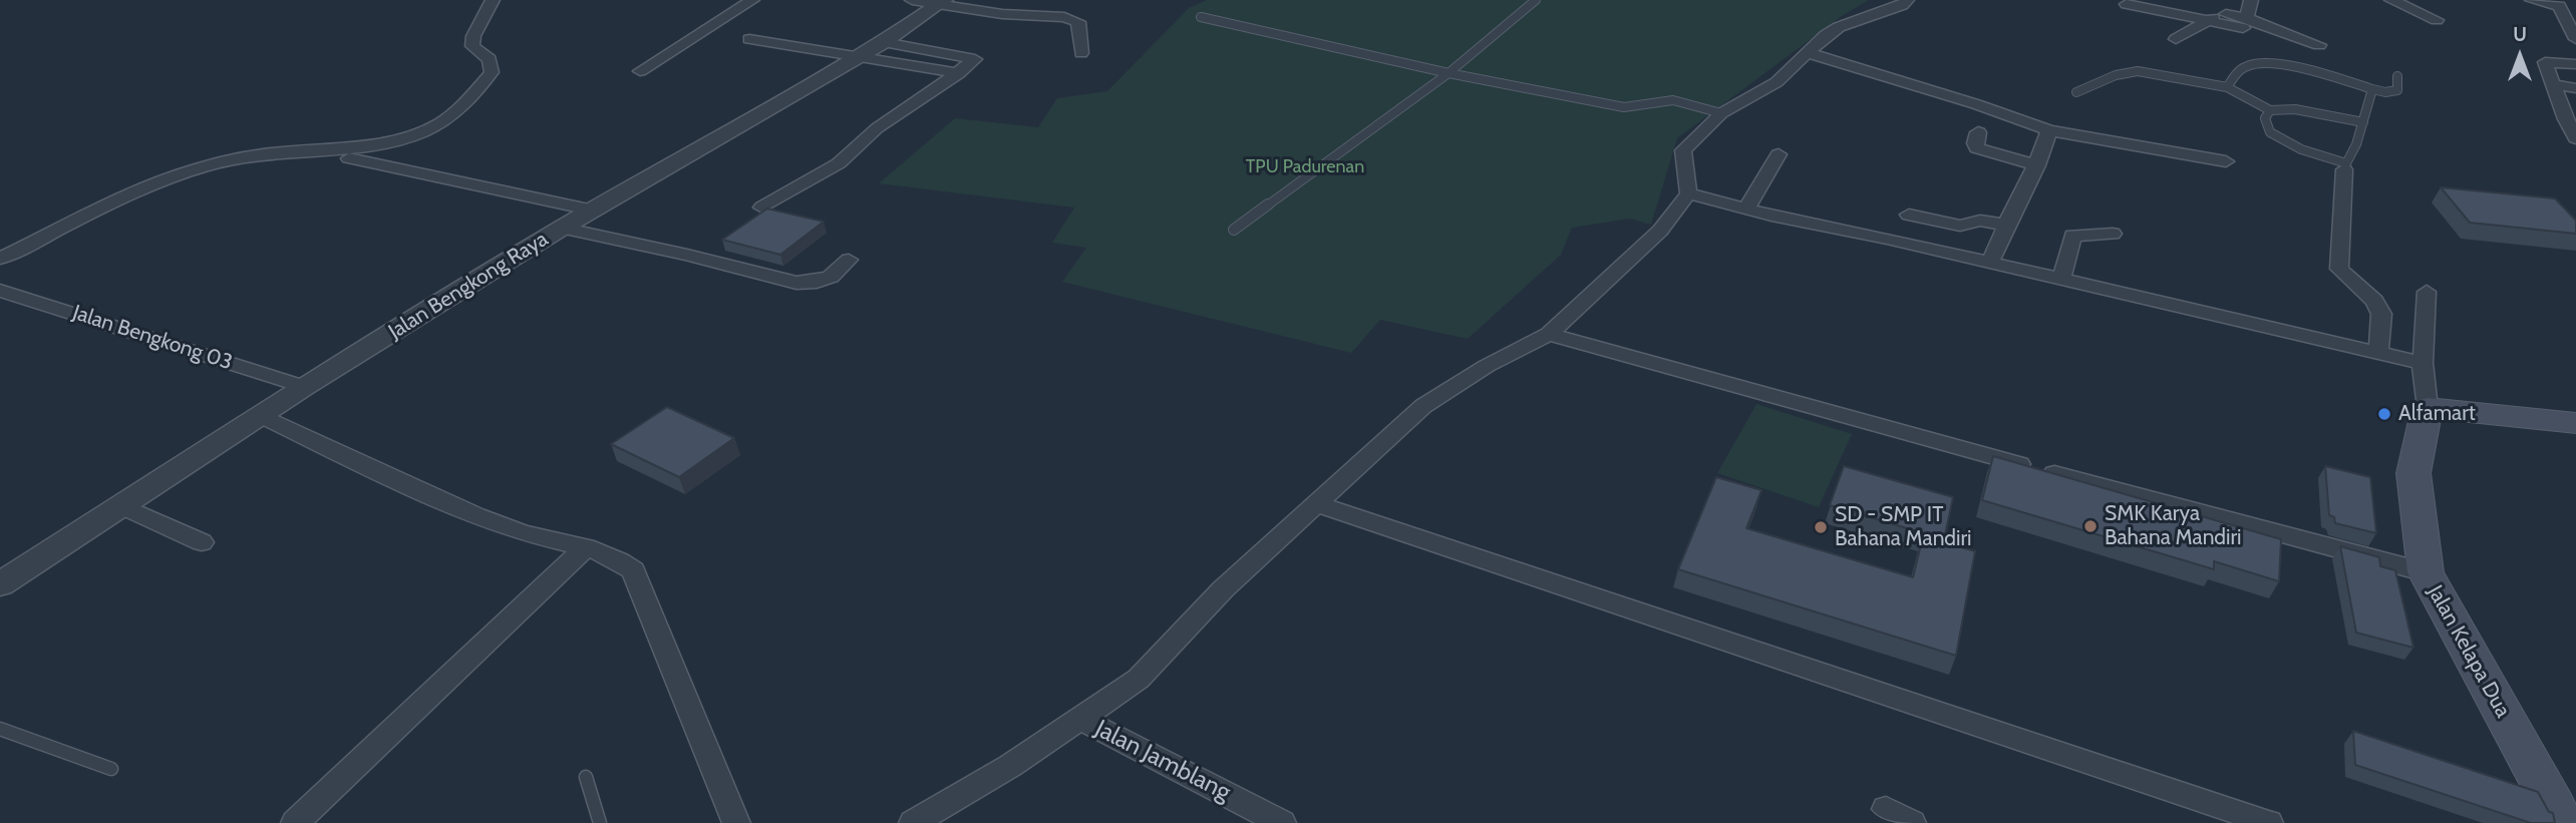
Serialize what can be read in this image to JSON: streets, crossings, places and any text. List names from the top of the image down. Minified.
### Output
{"streets":{"main road":["Jalan Kelapa Dua"],"street":["Jalan Bengkong Raya","Jalan Bengkong 03","Jalan Jamblang"]},"crossings":[["Jalan Bengkong Raya","Jalan Bengkong 03"]],"parks":["TPU Padurenan"],"places":["Alfamart","SMK Karya Bahana Mandiri","SD - SMP IT Bahana Mandiri"],"north":"top"}
